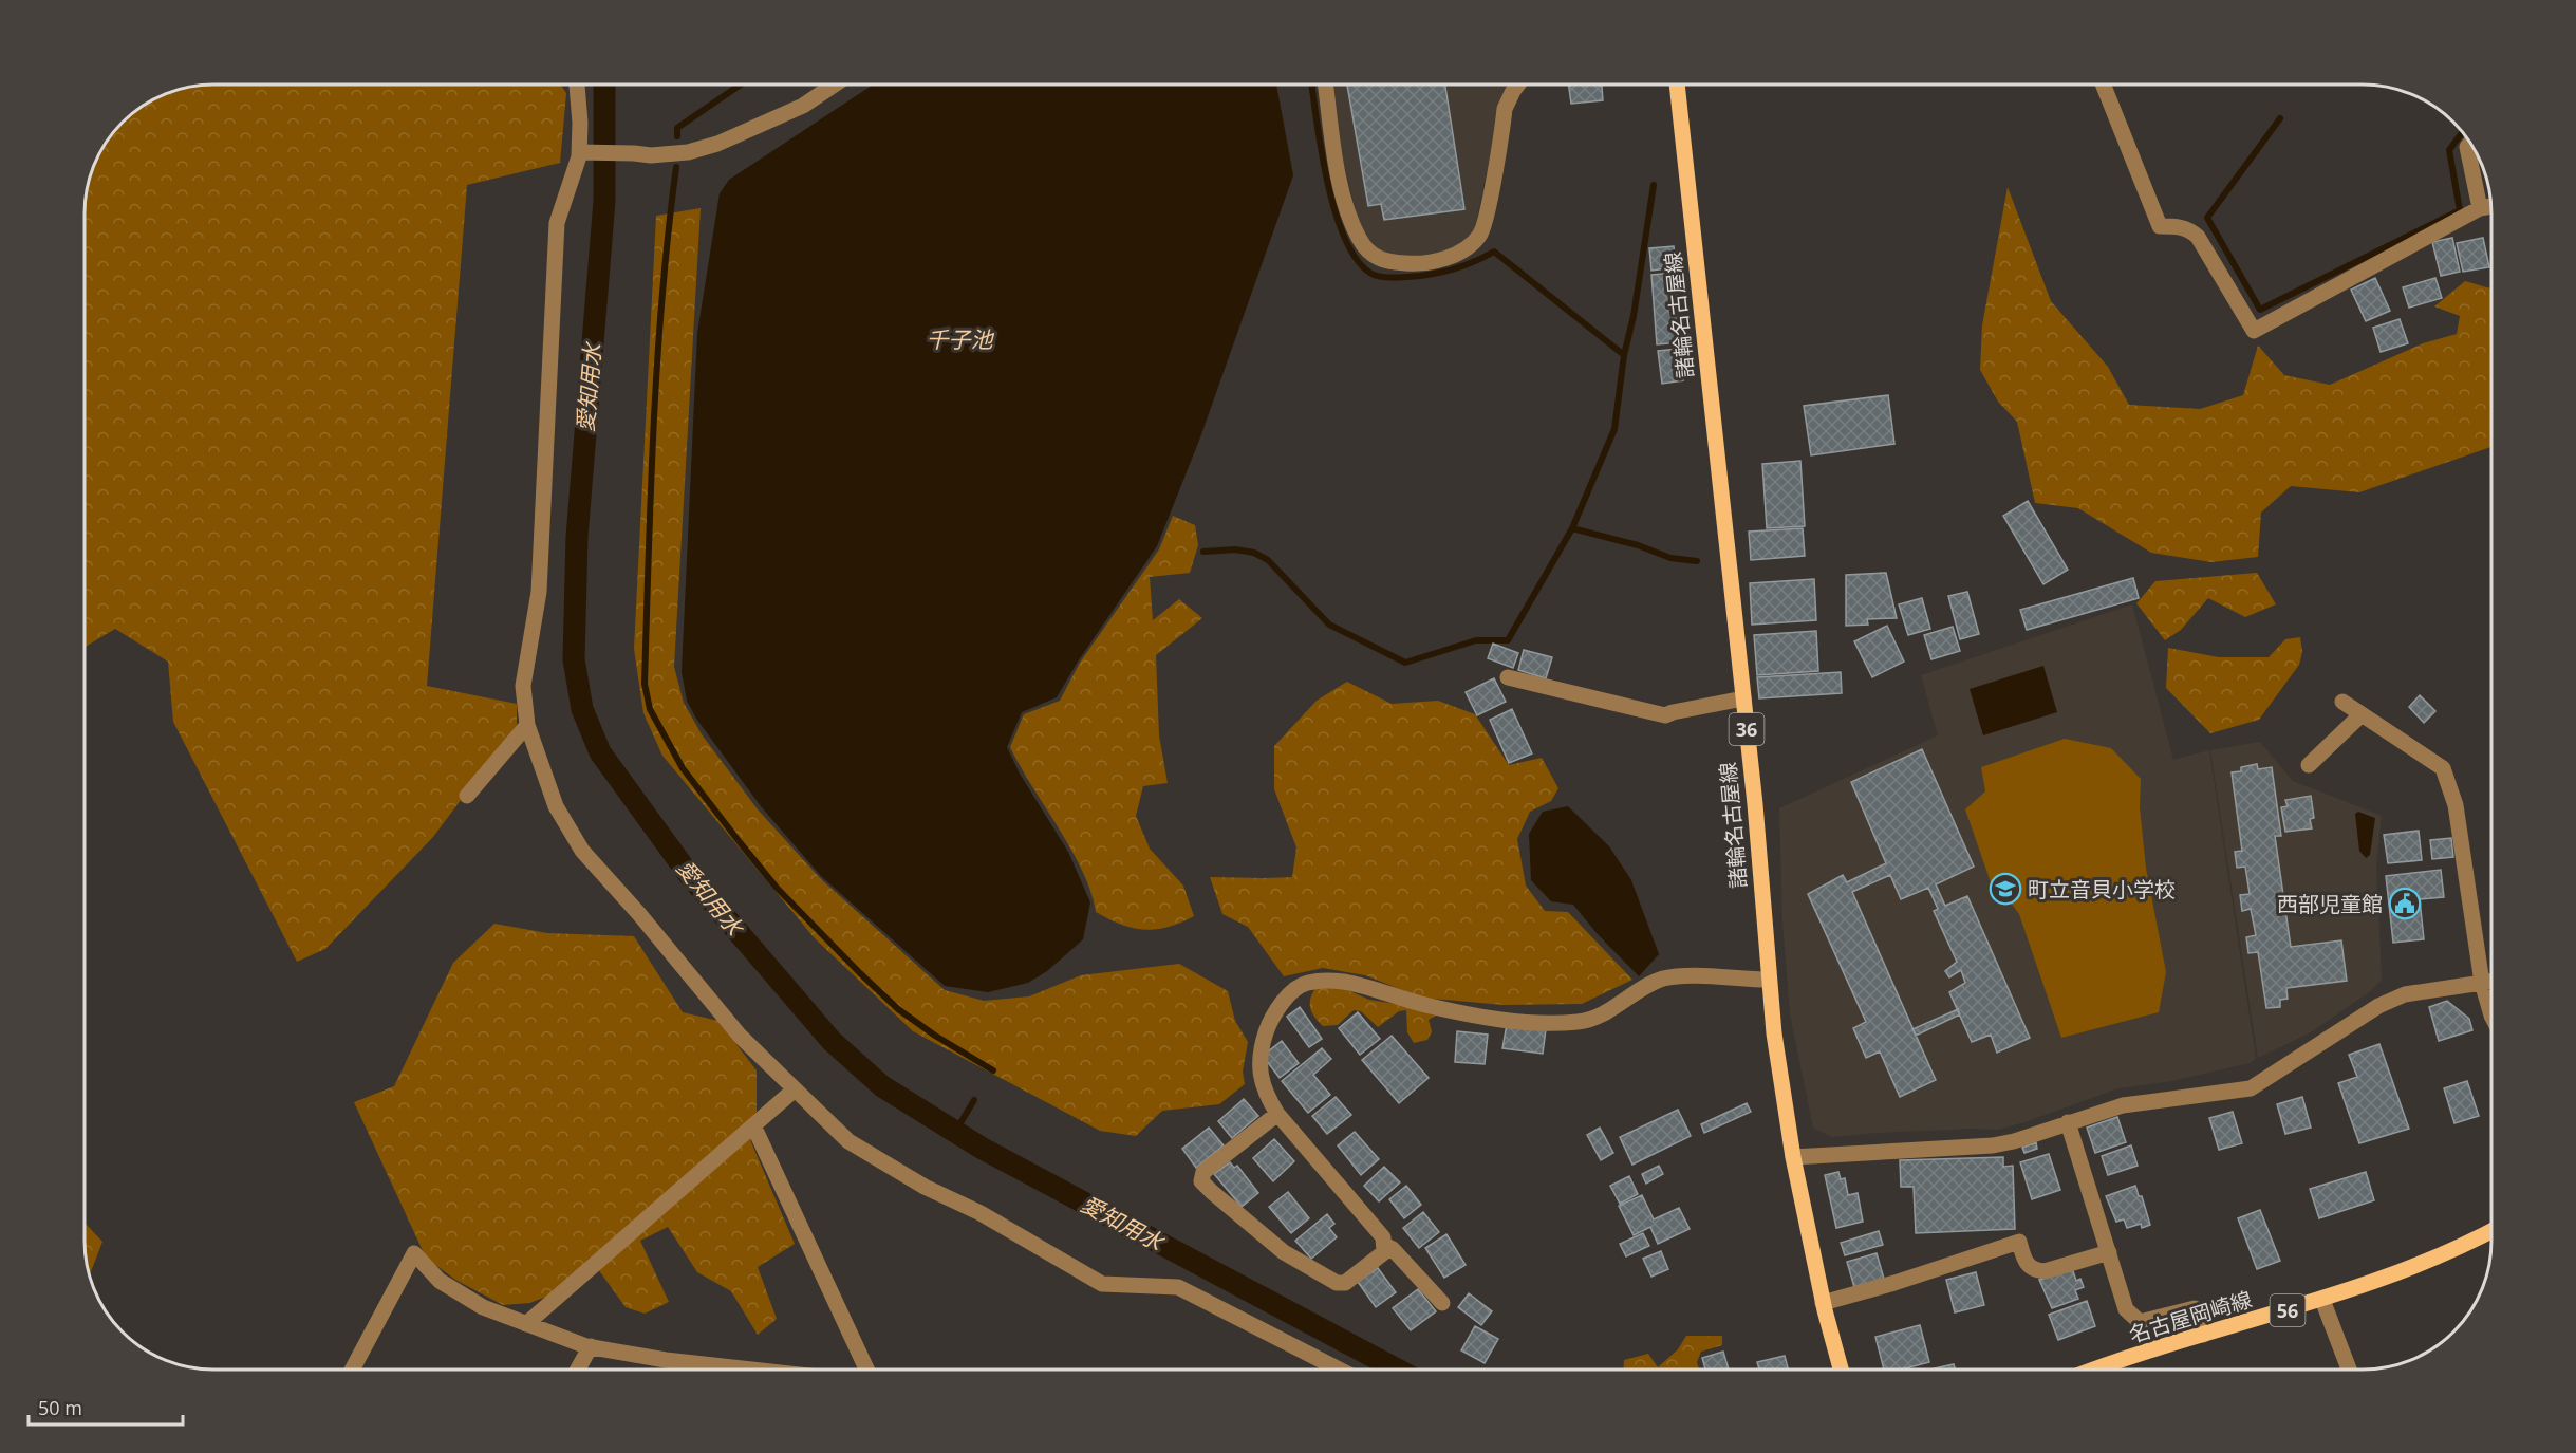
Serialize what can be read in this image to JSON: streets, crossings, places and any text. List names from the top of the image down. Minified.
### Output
{"streets":{"main road":["諸輪名古屋線","36","56","名古屋岡崎線"]},"water":["千子池","愛知用水"],"places":{"school or university":["町立音貝小学校"],"public building":["西部児童館"]},"scale_bar":"50 m"}
